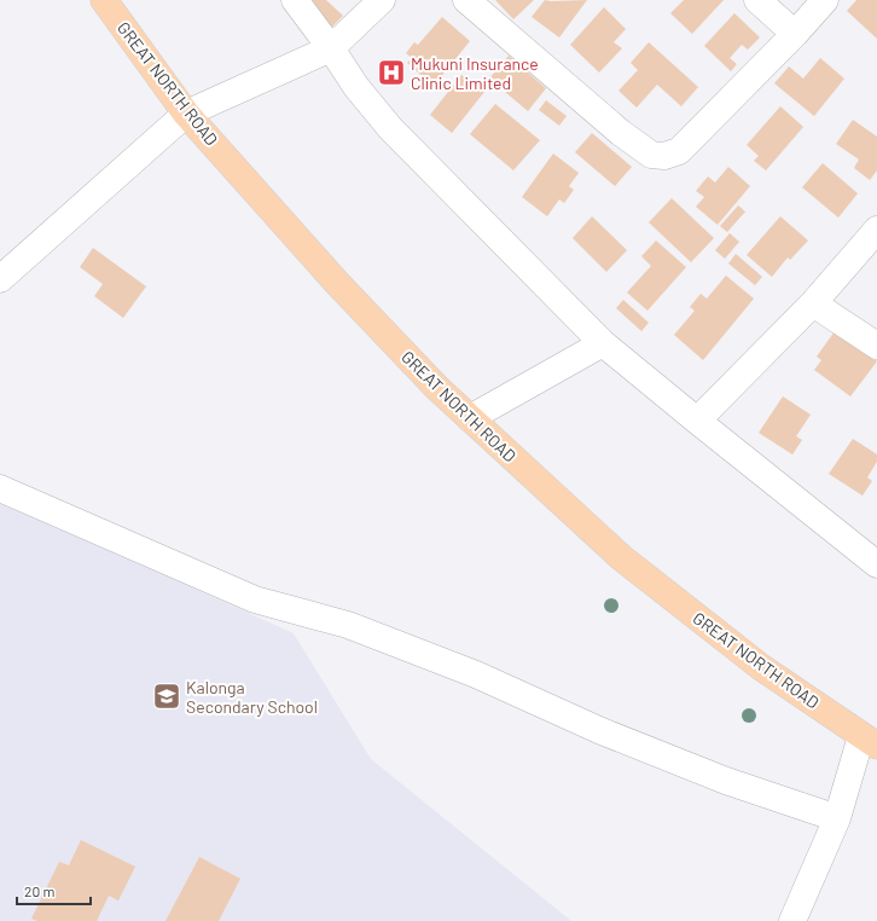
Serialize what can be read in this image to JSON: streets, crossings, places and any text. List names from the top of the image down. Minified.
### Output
{"streets":{"highway":["GREAT NORTH ROAD"]},"places":{"hospital":["Mukuni Insurance Clinic Limited"],"school or university":["Kalonga Secondary School"]},"scale_bar":"20 m"}
